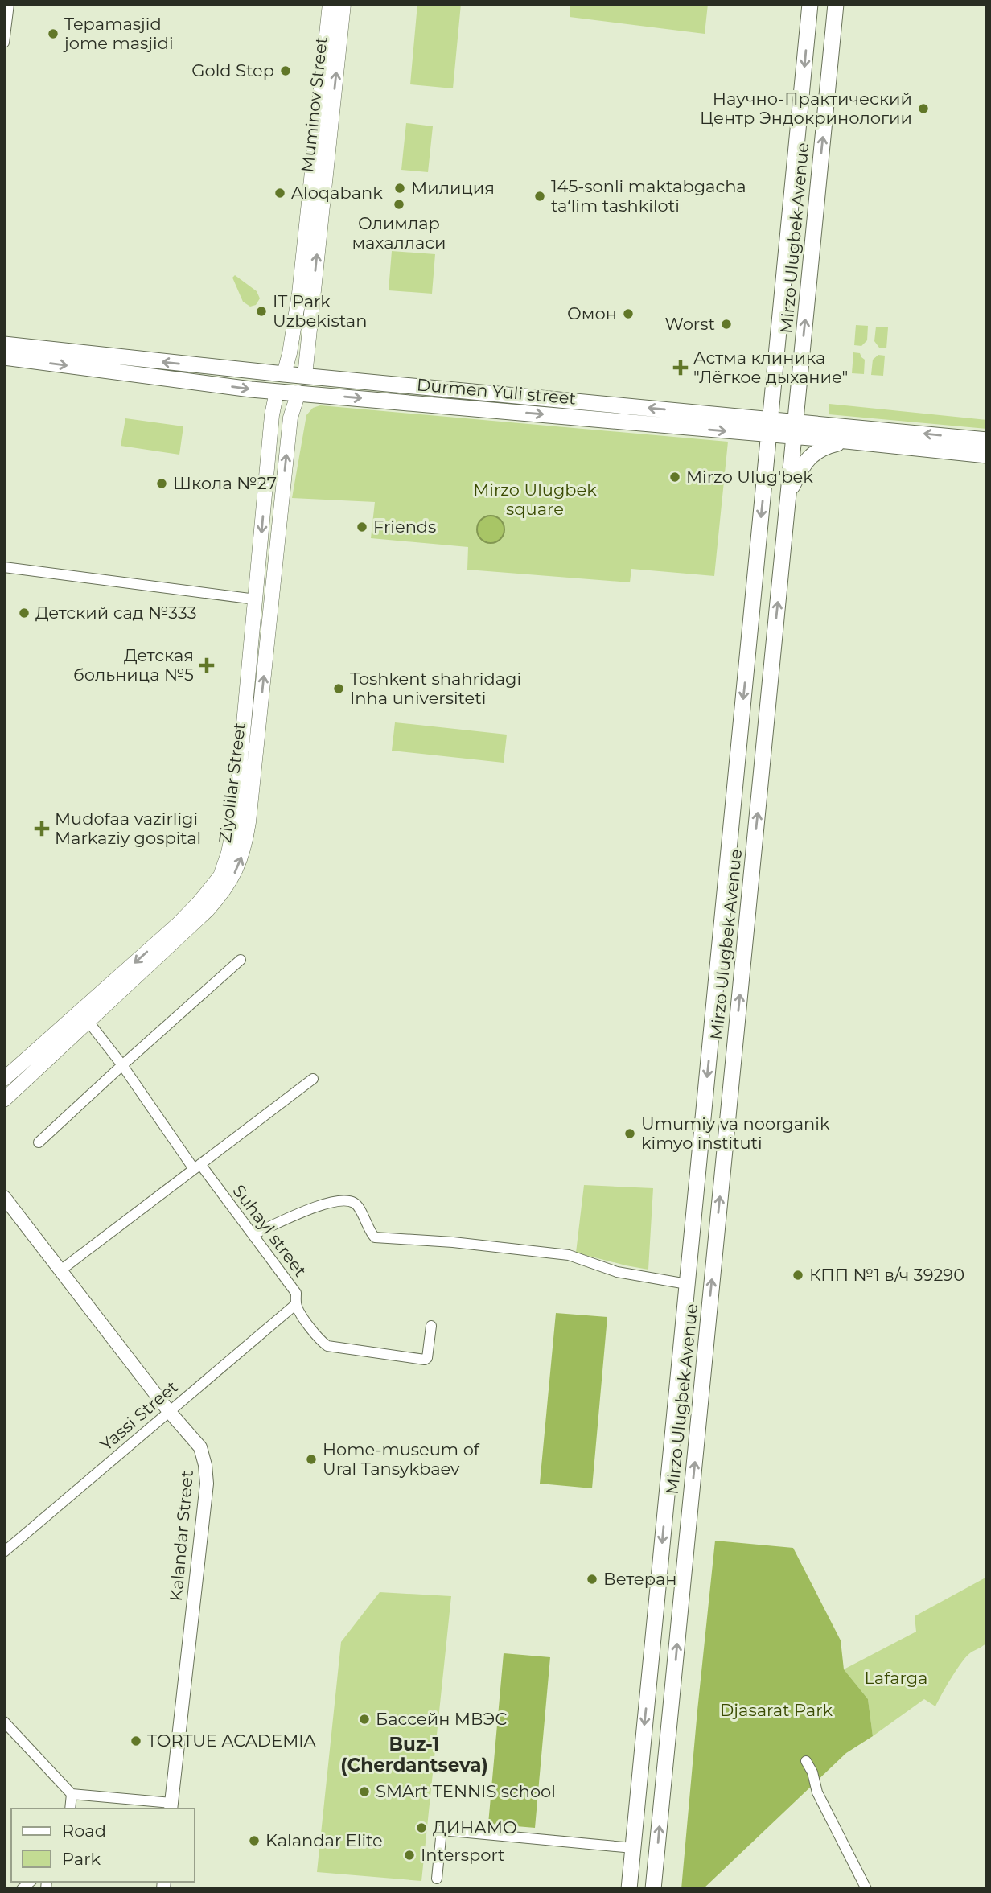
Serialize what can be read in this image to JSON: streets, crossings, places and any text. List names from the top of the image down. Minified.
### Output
{"streets":{"main road":["Muminov Street","Mirzo Ulugbek Avenue","Durmen Yuli street","Ziyolilar Street"],"street":["Suhayl street","Yassi Street","Kalandar Street"]},"crossings":[["Muminov Street","Durmen Yuli street"],["Muminov Street","Ziyolilar Street"],["Mirzo Ulugbek Avenue","Durmen Yuli street"],["Durmen Yuli street","Ziyolilar Street"],["Ziyolilar Street","Suhayl street"],["Suhayl street","Yassi Street"],["Yassi Street","Kalandar Street"]],"districts":["Buz-1 (Cherdantseva)"],"parks":["Mirzo Ulugbek square","Lafarga","Djasarat Park"],"places":{"other":["Tepamasjid jome masjidi","Gold Step","Научно-Практический Центр Эндокринологии","Милиция","Aloqabank","145-sonli maktabgacha ta‘lim tashkiloti","Олимлар махалласи","IT Park Uzbekistan","Омон","Worst","Mirzo Ulug'bek","Школа №27","Friends","Детский сад №333","Toshkent shahridagi Inha universiteti","Umumiy va noorganik kimyo instituti","КПП №1 в/ч 39290","Home-museum of Ural Tansykbaev","Ветеран","Бассейн МВЭС","TORTUE ACADEMIA","SMArt TENNIS school","ДИНАМО","Kalandar Elite","Intersport"],"health":["Астма клиника \"Лёгкое дыхание\"","Детская больница №5","Mudofaa vazirligi Markaziy gospital"]},"legend":["Road","Park"]}
